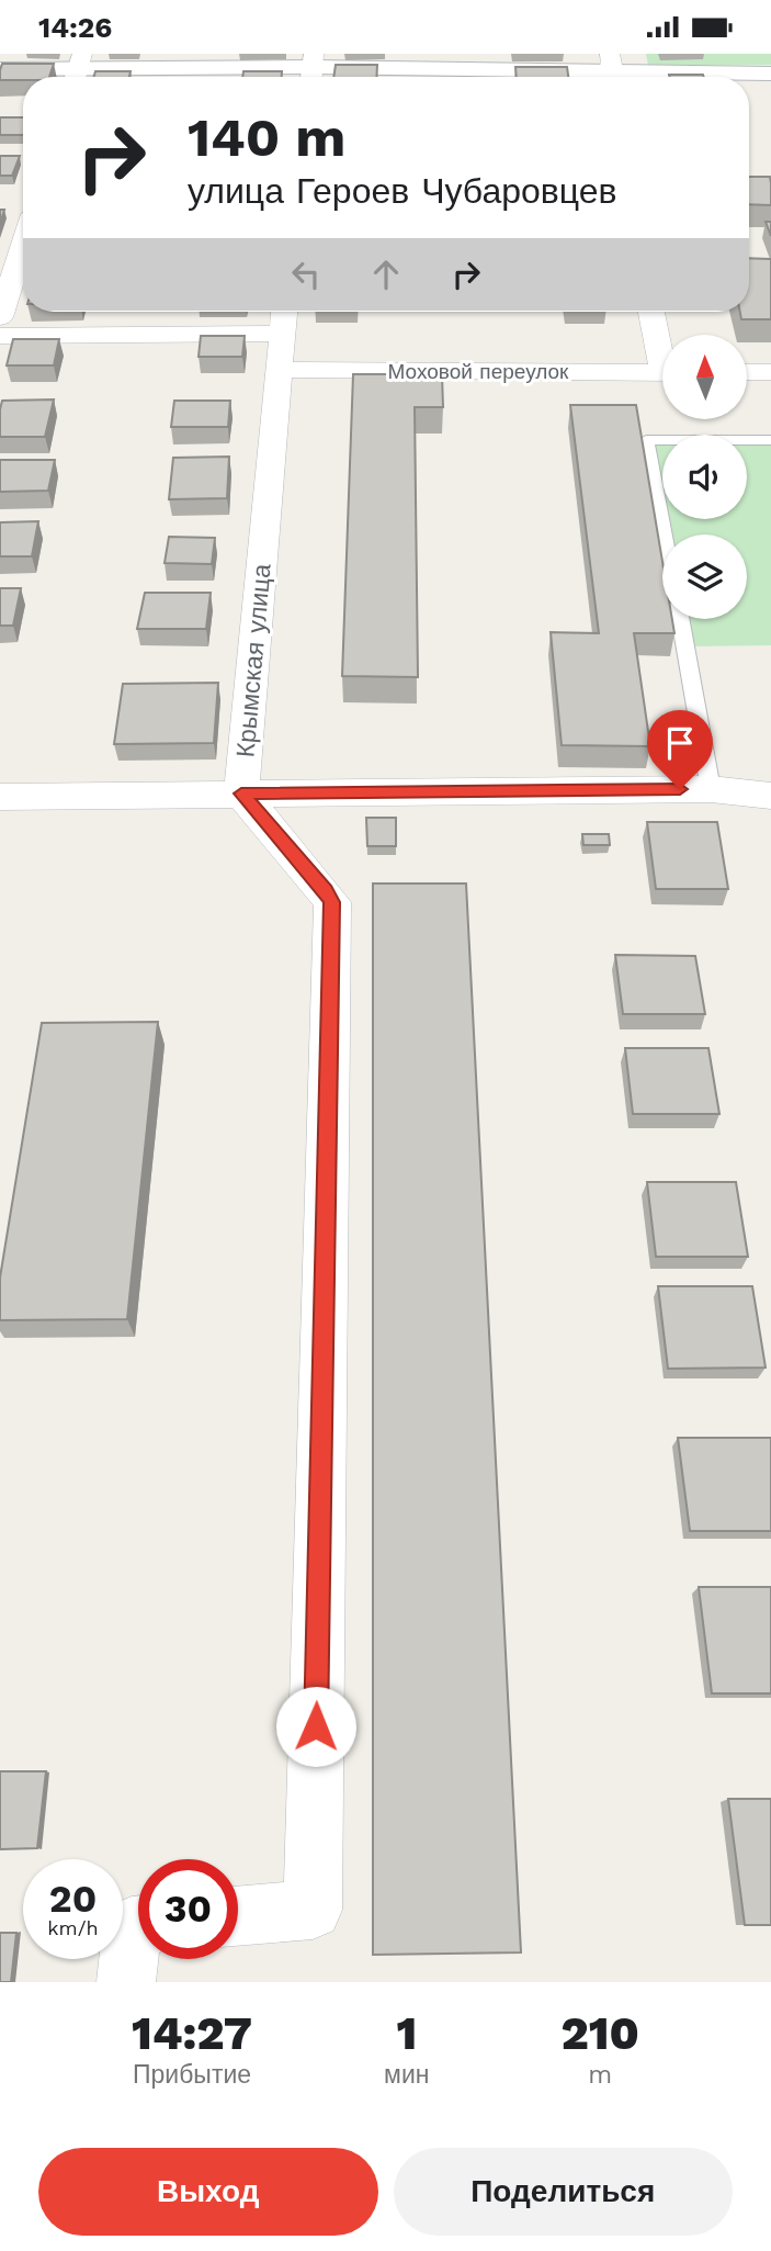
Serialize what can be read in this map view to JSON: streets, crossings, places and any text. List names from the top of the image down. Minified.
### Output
{"streets":{"street":["Моховой переулок","Крымская улица"]},"crossings":[["Моховой переулок","Крымская улица"]],"north":"top","page":{"status":"14:26","turn":["140 m","улица Героев Чубаровцев"],"speed":"20 km/h","limit":"30","eta":["14:27","Прибытие","1","мин","210","m"],"buttons":["Выход","Поделиться"]}}
